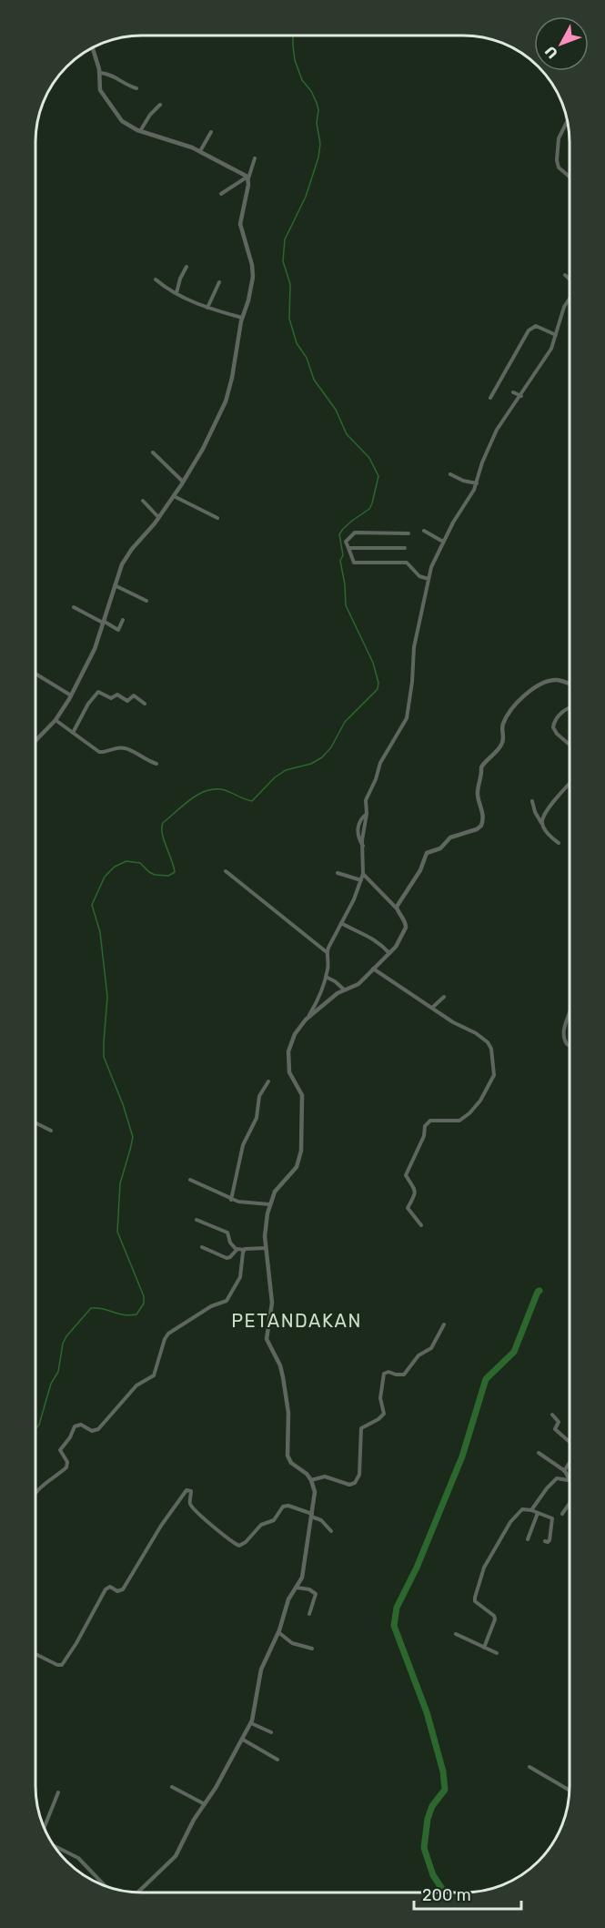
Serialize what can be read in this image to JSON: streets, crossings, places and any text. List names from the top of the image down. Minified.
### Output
{"districts":["PETANDAKAN"],"scale_bar":"200 m","north":"bottom left"}
